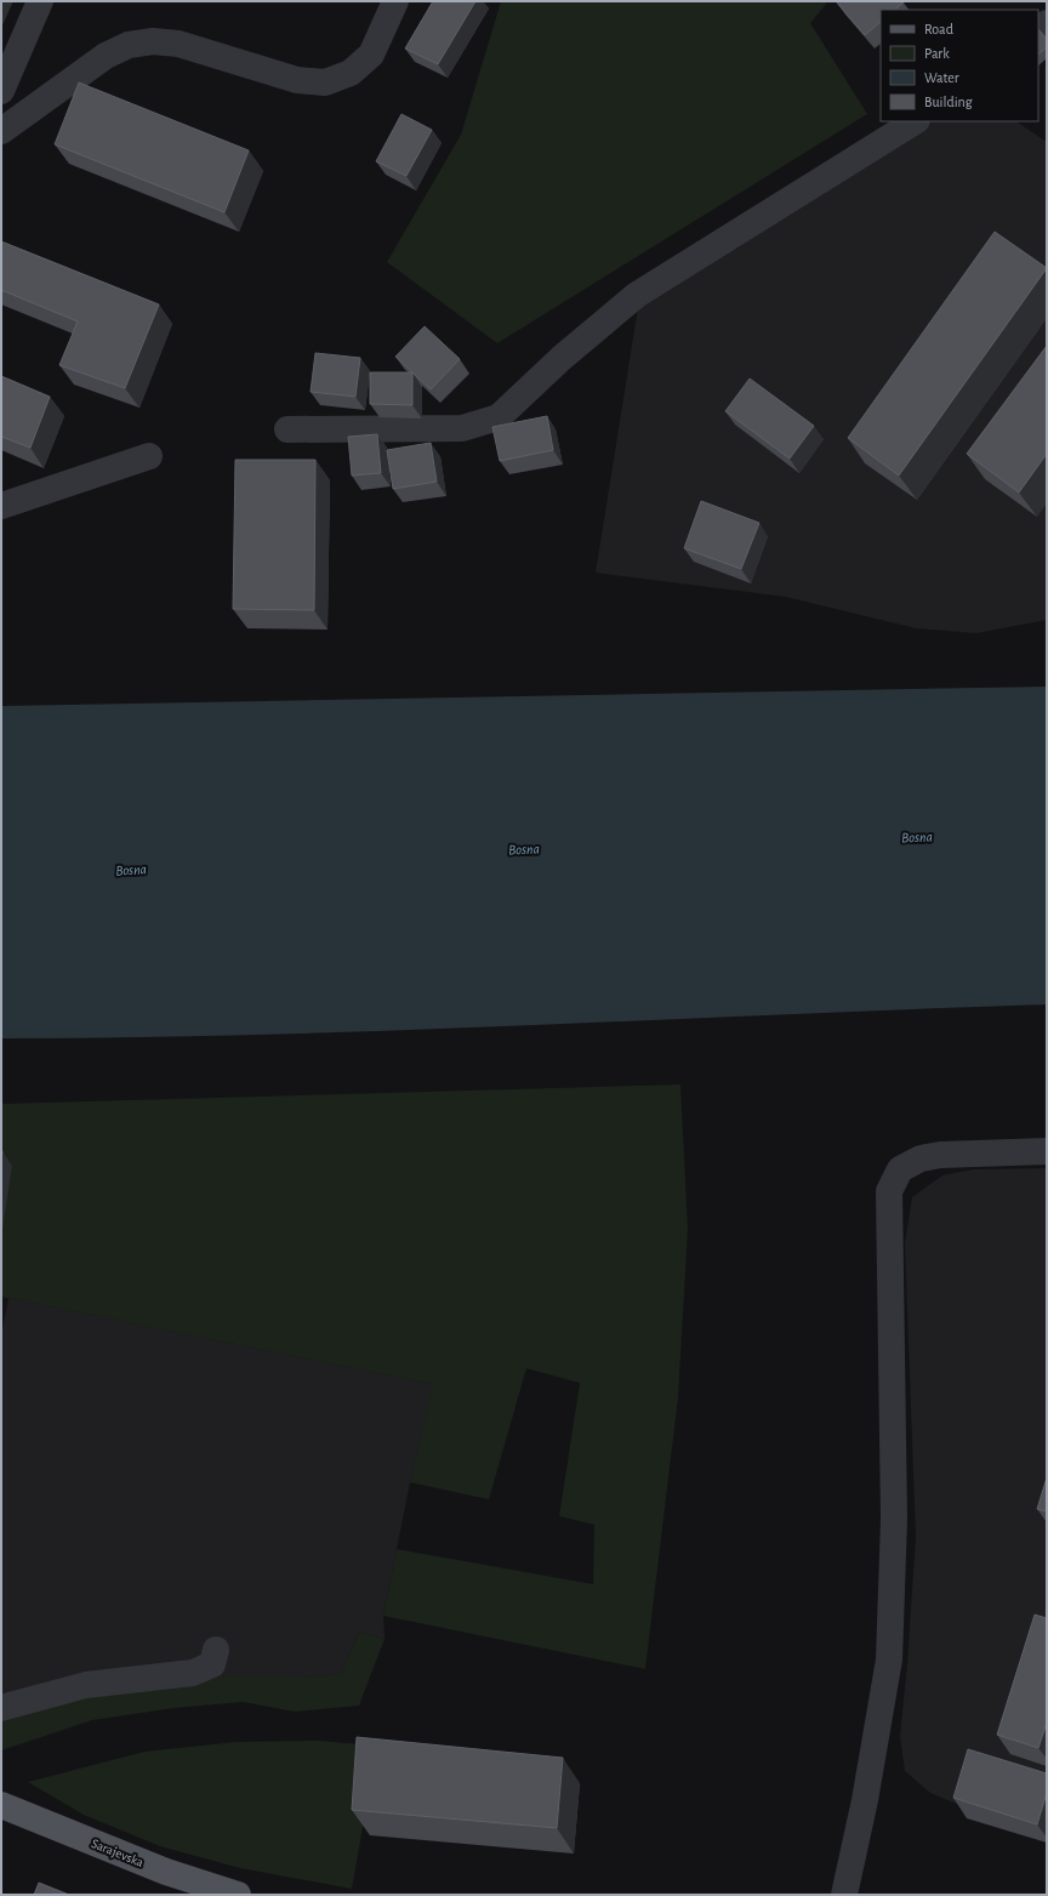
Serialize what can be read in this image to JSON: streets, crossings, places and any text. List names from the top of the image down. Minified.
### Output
{"streets":{"main road":["Sarajevska"]},"water":["Bosna"],"legend":["Road","Park","Water","Building"]}
